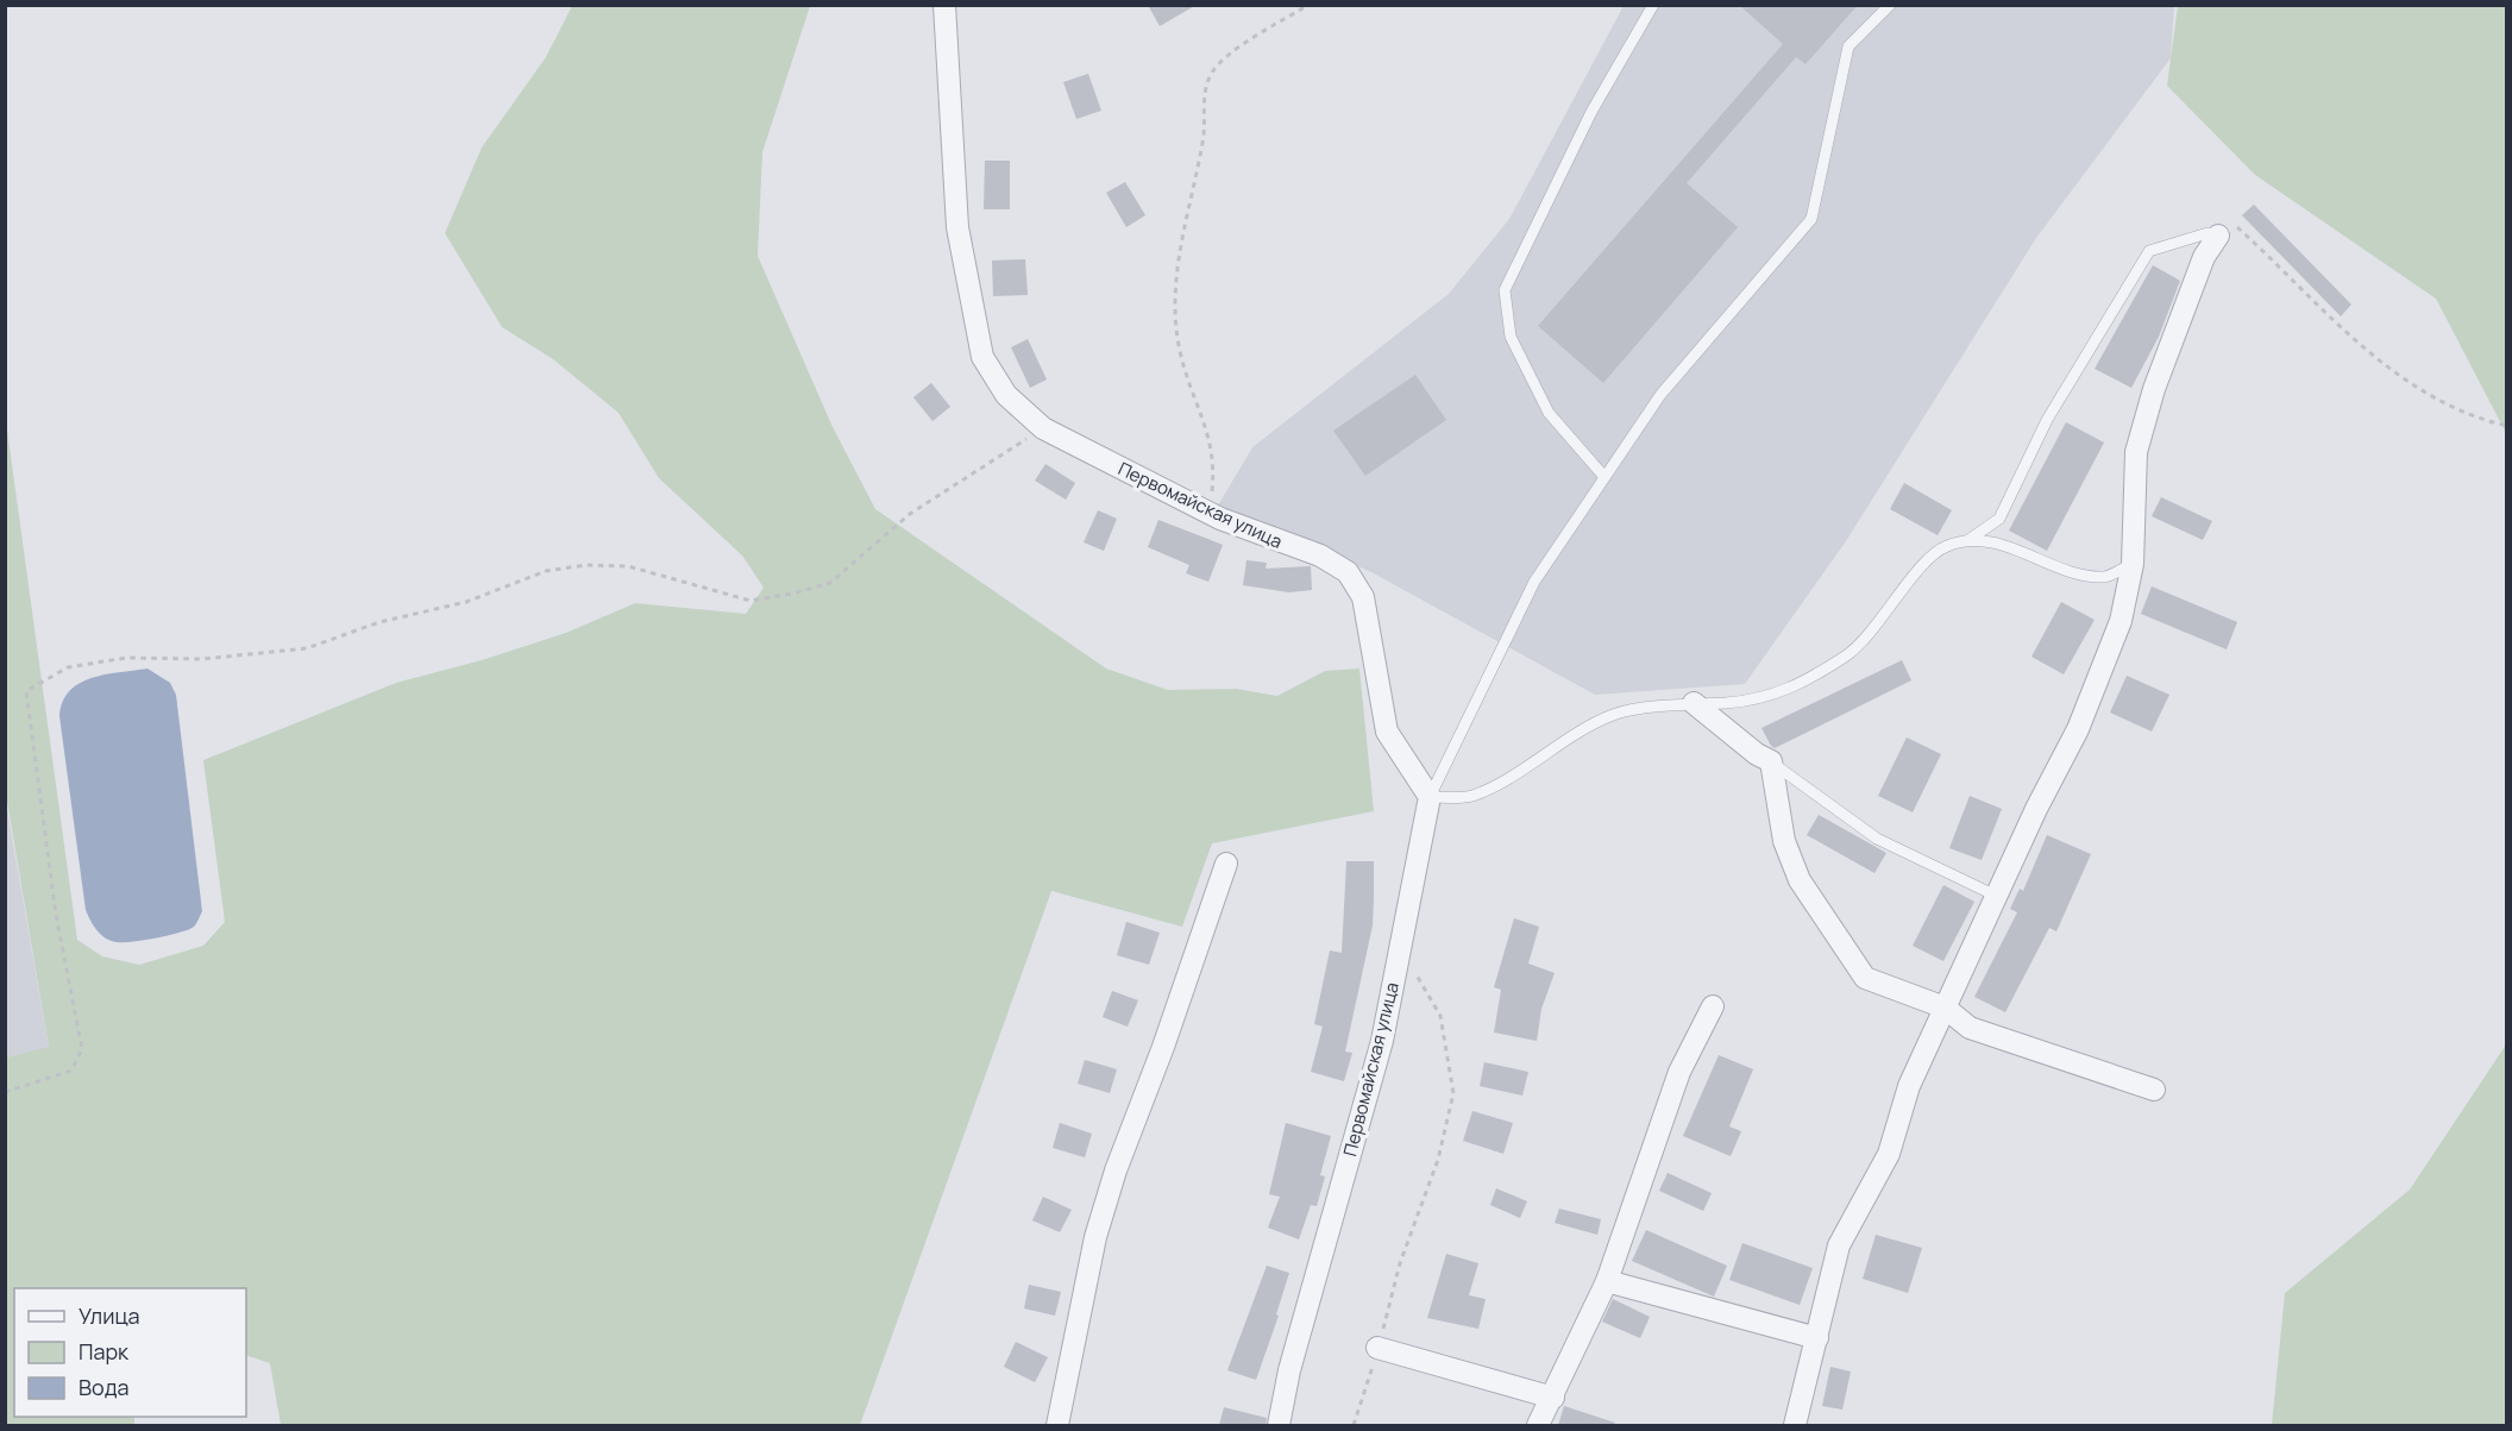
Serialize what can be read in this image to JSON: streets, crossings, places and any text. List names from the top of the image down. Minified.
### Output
{"streets":{"street":["Первомайская улица"]},"legend":["Улица","Парк","Вода"]}
